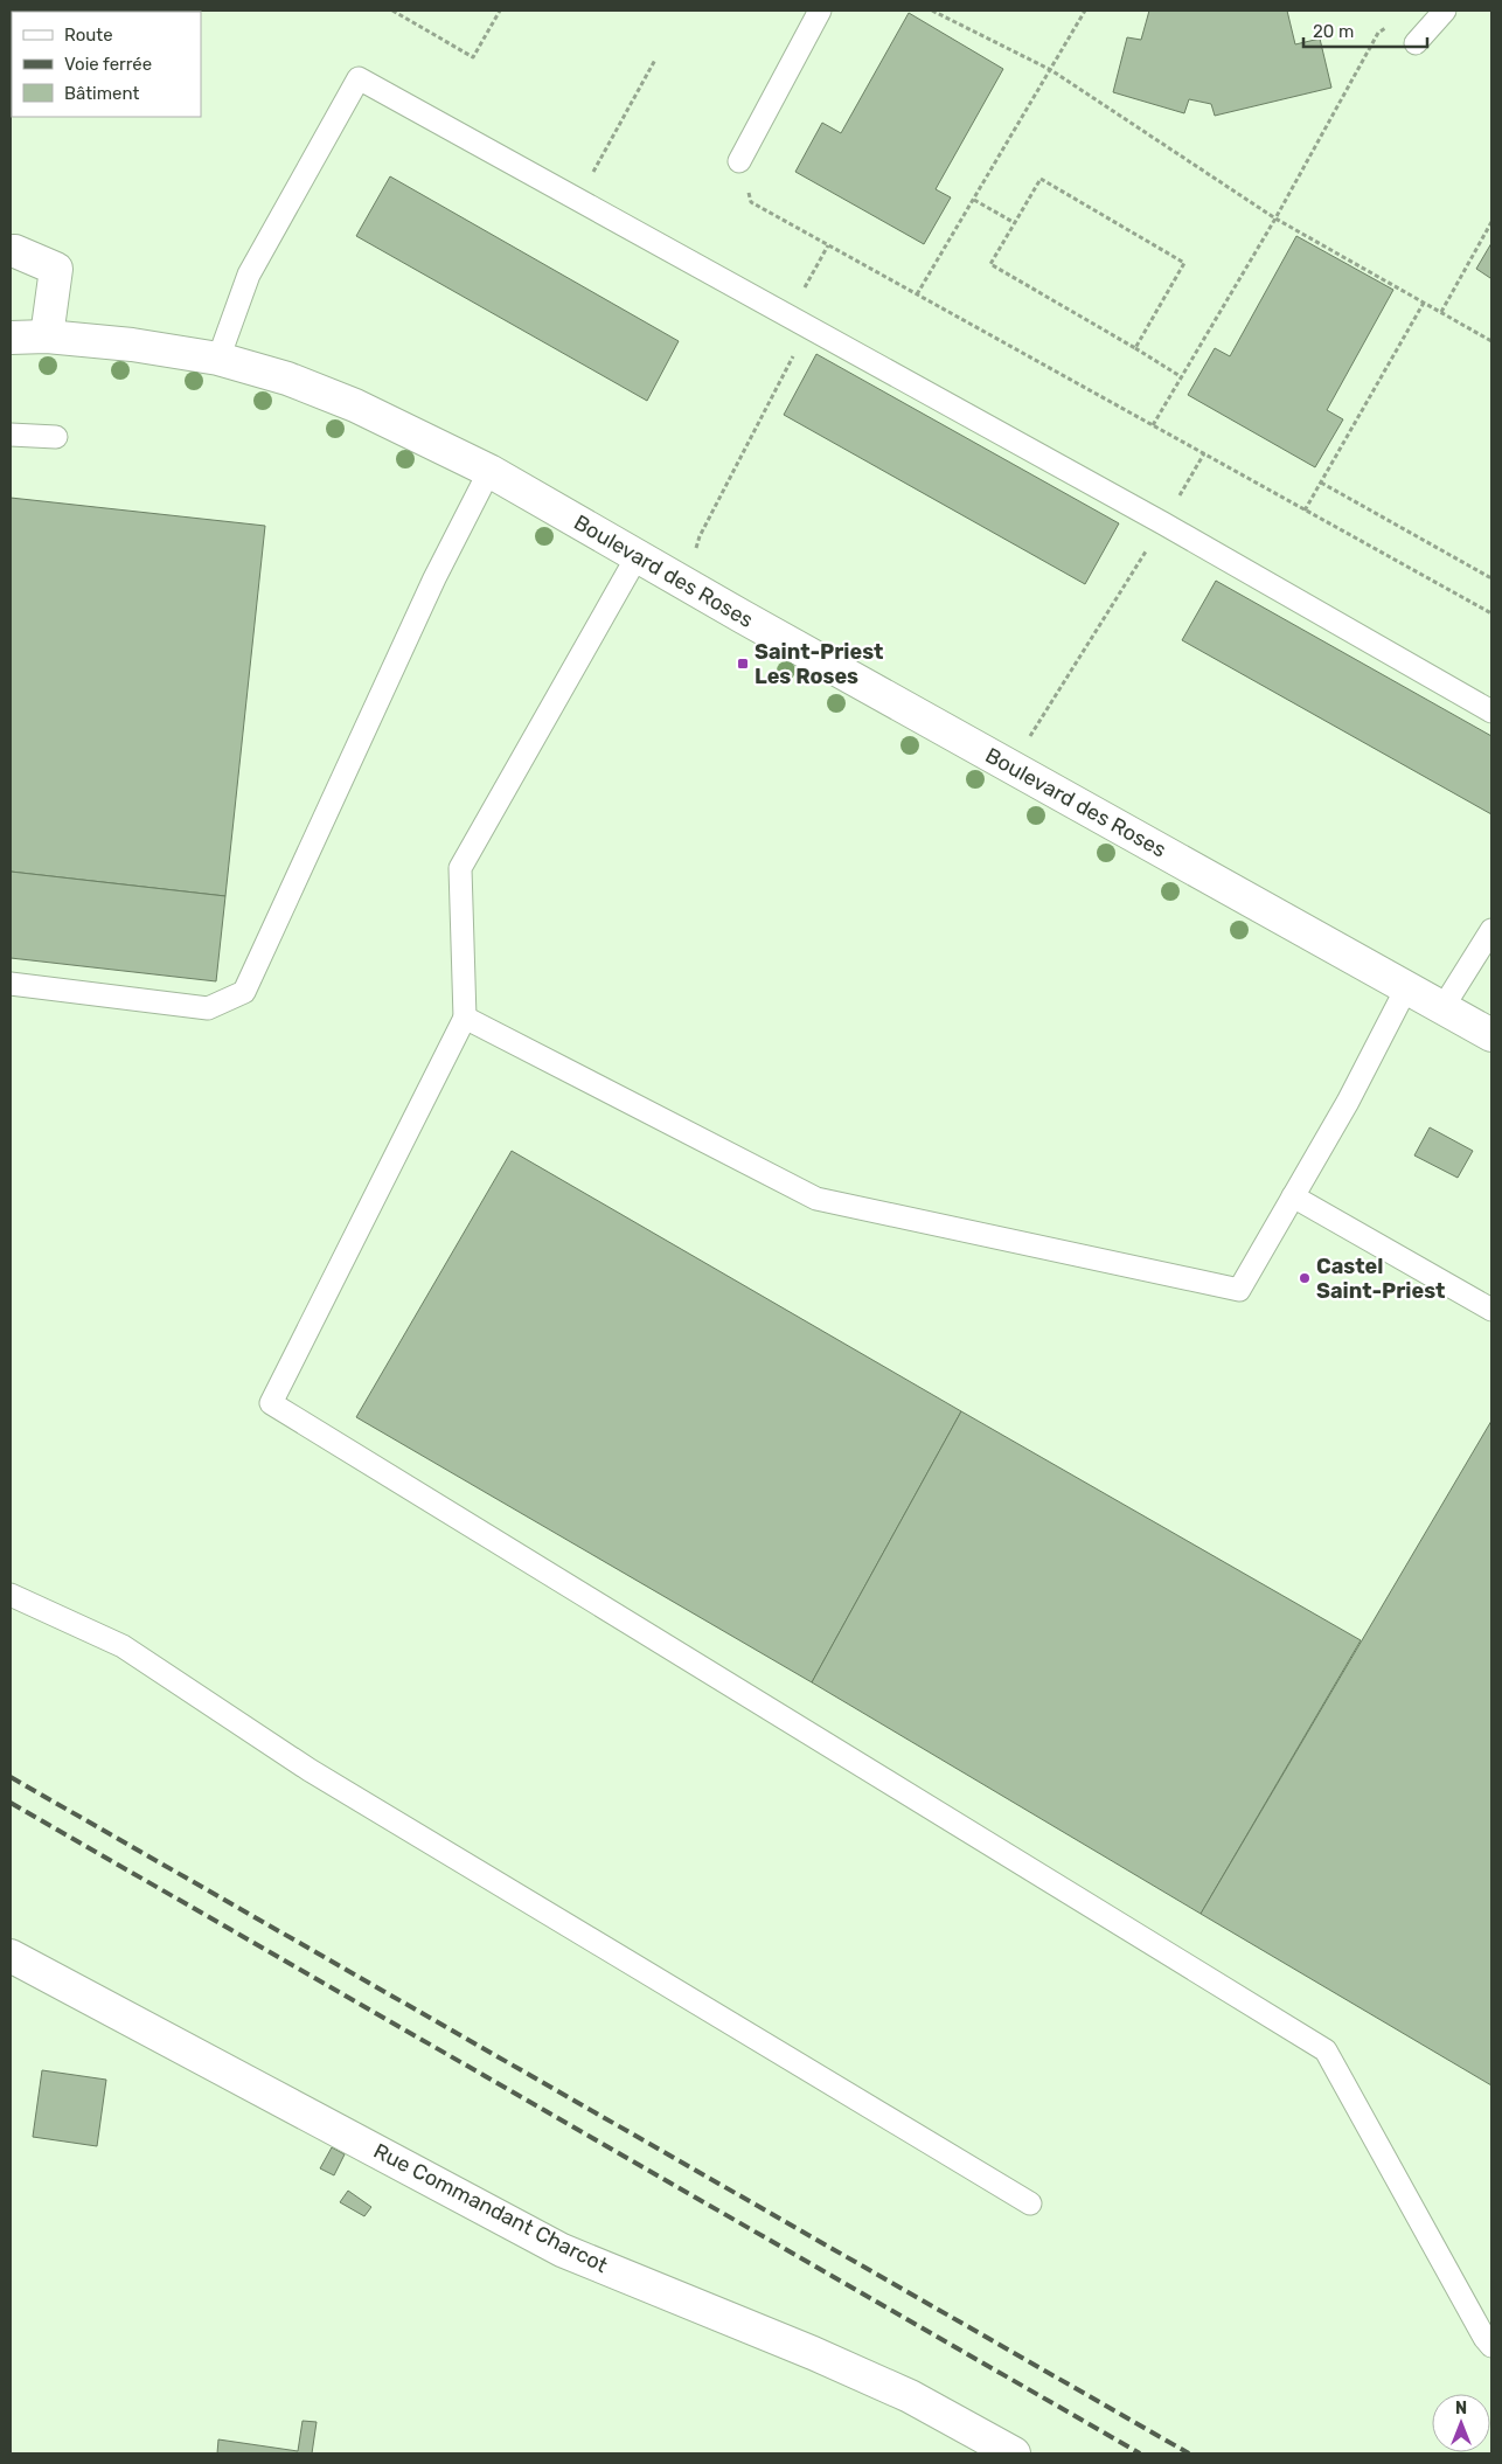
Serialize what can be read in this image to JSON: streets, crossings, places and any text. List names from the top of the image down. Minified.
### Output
{"streets":{"street":["Boulevard des Roses","Rue Commandant Charcot"]},"places":{"transit":["Saint-Priest Les Roses"],"other":["Castel Saint-Priest"]},"legend":["Route","Voie ferrée","Bâtiment"],"scale_bar":"20 m","north":"top"}
